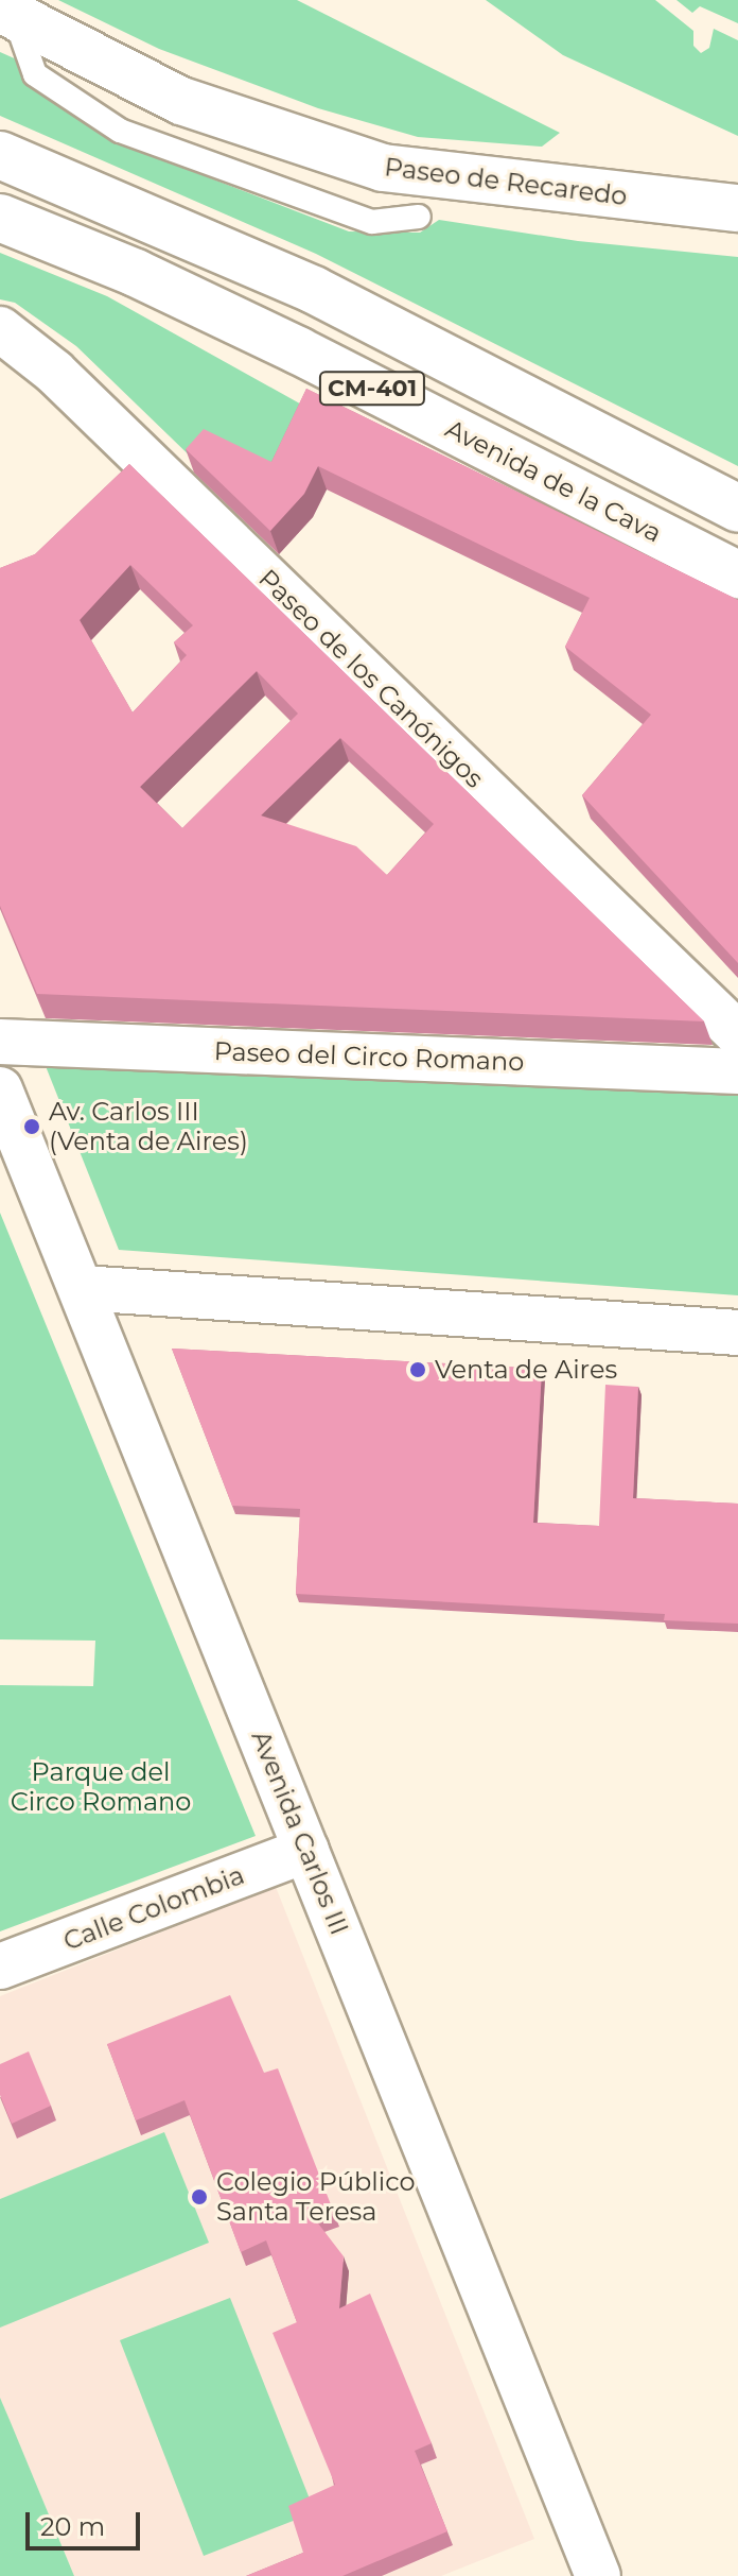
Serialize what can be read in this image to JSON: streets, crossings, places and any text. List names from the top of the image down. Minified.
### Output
{"streets":{"main road":["Paseo de Recaredo","CM-401","Avenida de la Cava"],"street":["Paseo de los Canónigos","Paseo del Circo Romano","Avenida Carlos III","Calle Colombia"]},"crossings":[["Avenida Carlos III","Calle Colombia"]],"parks":["Parque del Circo Romano"],"places":["Av. Carlos III (Venta de Aires)","Venta de Aires","Colegio Público Santa Teresa"],"scale_bar":"20 m"}
